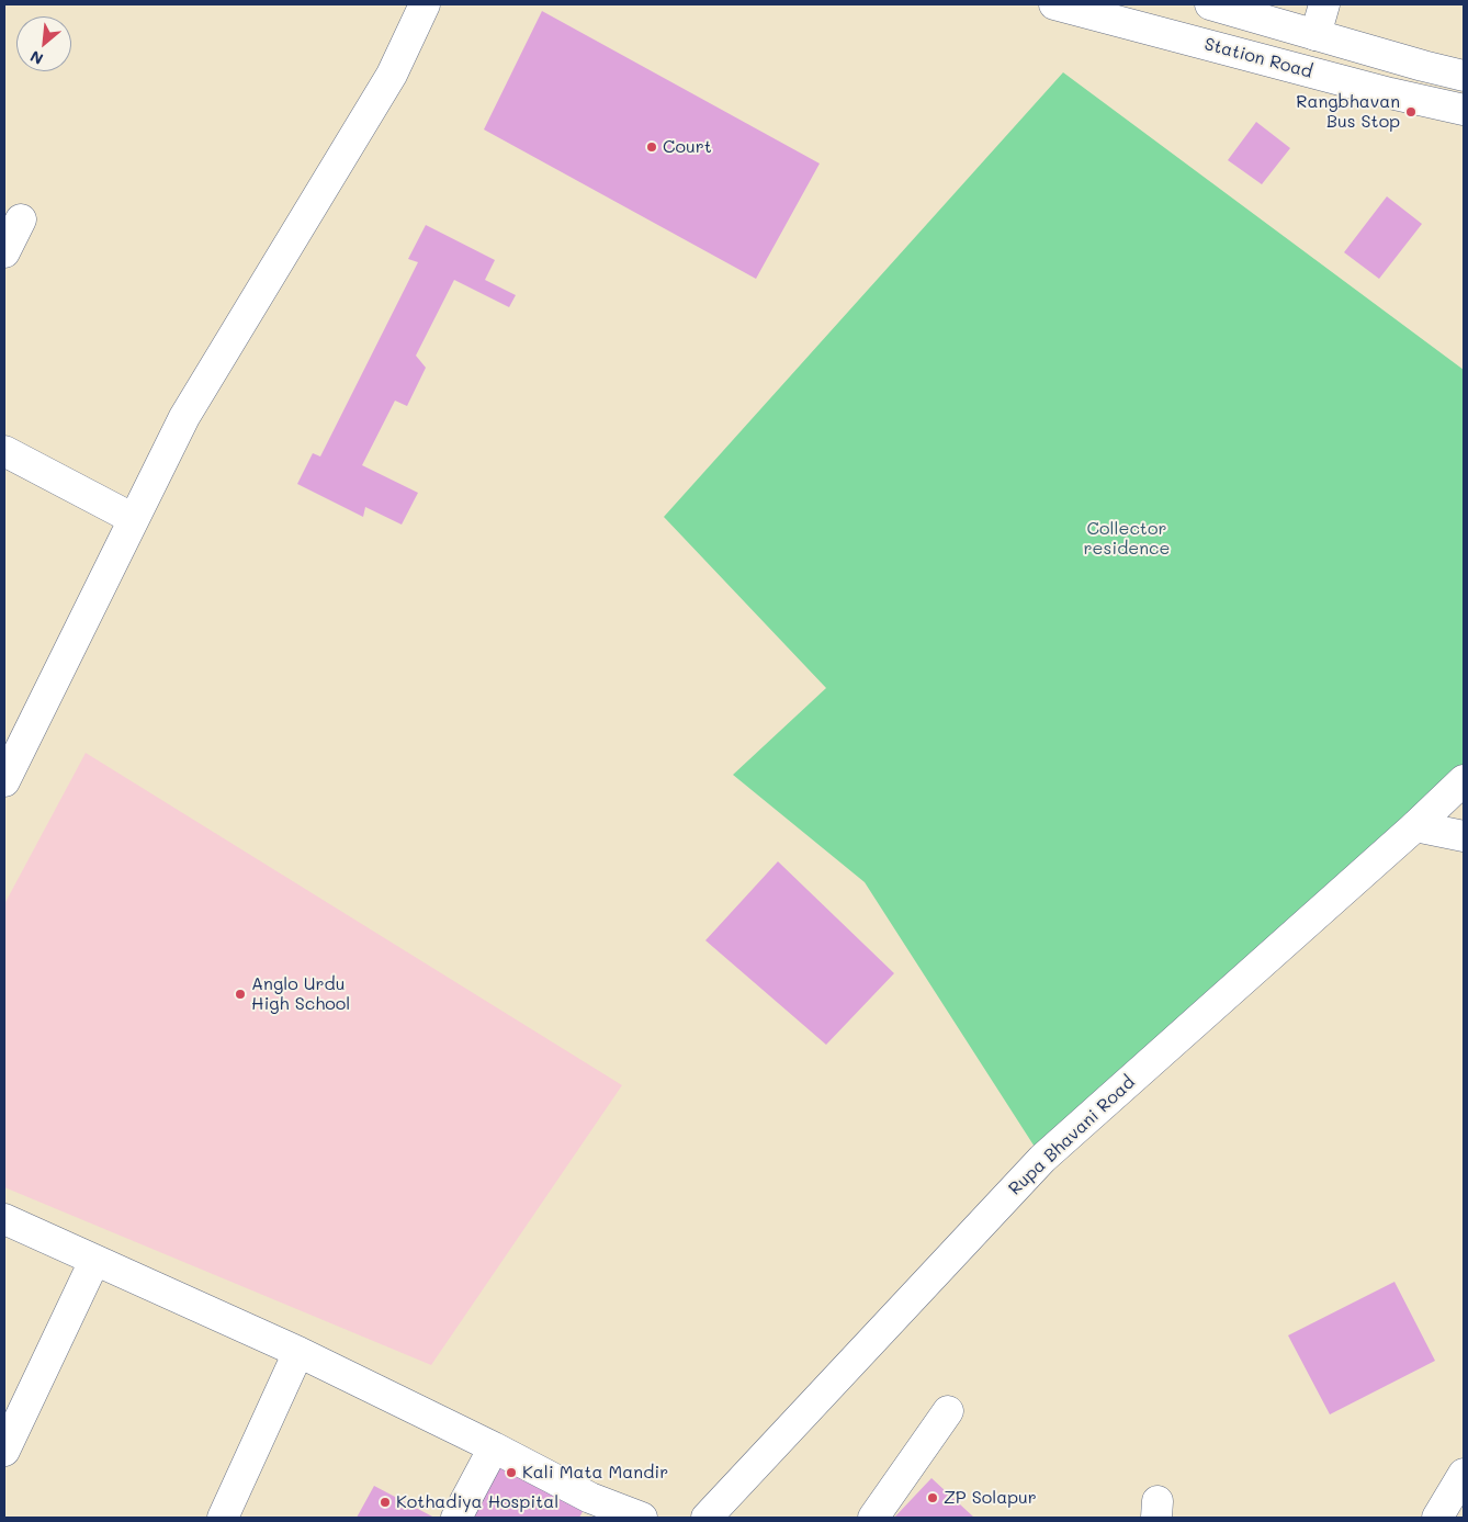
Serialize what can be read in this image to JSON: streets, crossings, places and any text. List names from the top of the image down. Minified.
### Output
{"streets":{"street":["Station Road","Rupa Bhavani Road"]},"parks":["Collector residence"],"places":["Rangbhavan Bus Stop","Court","Anglo Urdu High School","Kali Mata Mandir","ZP Solapur","Kothadiya Hospital"],"north":"bottom left"}
